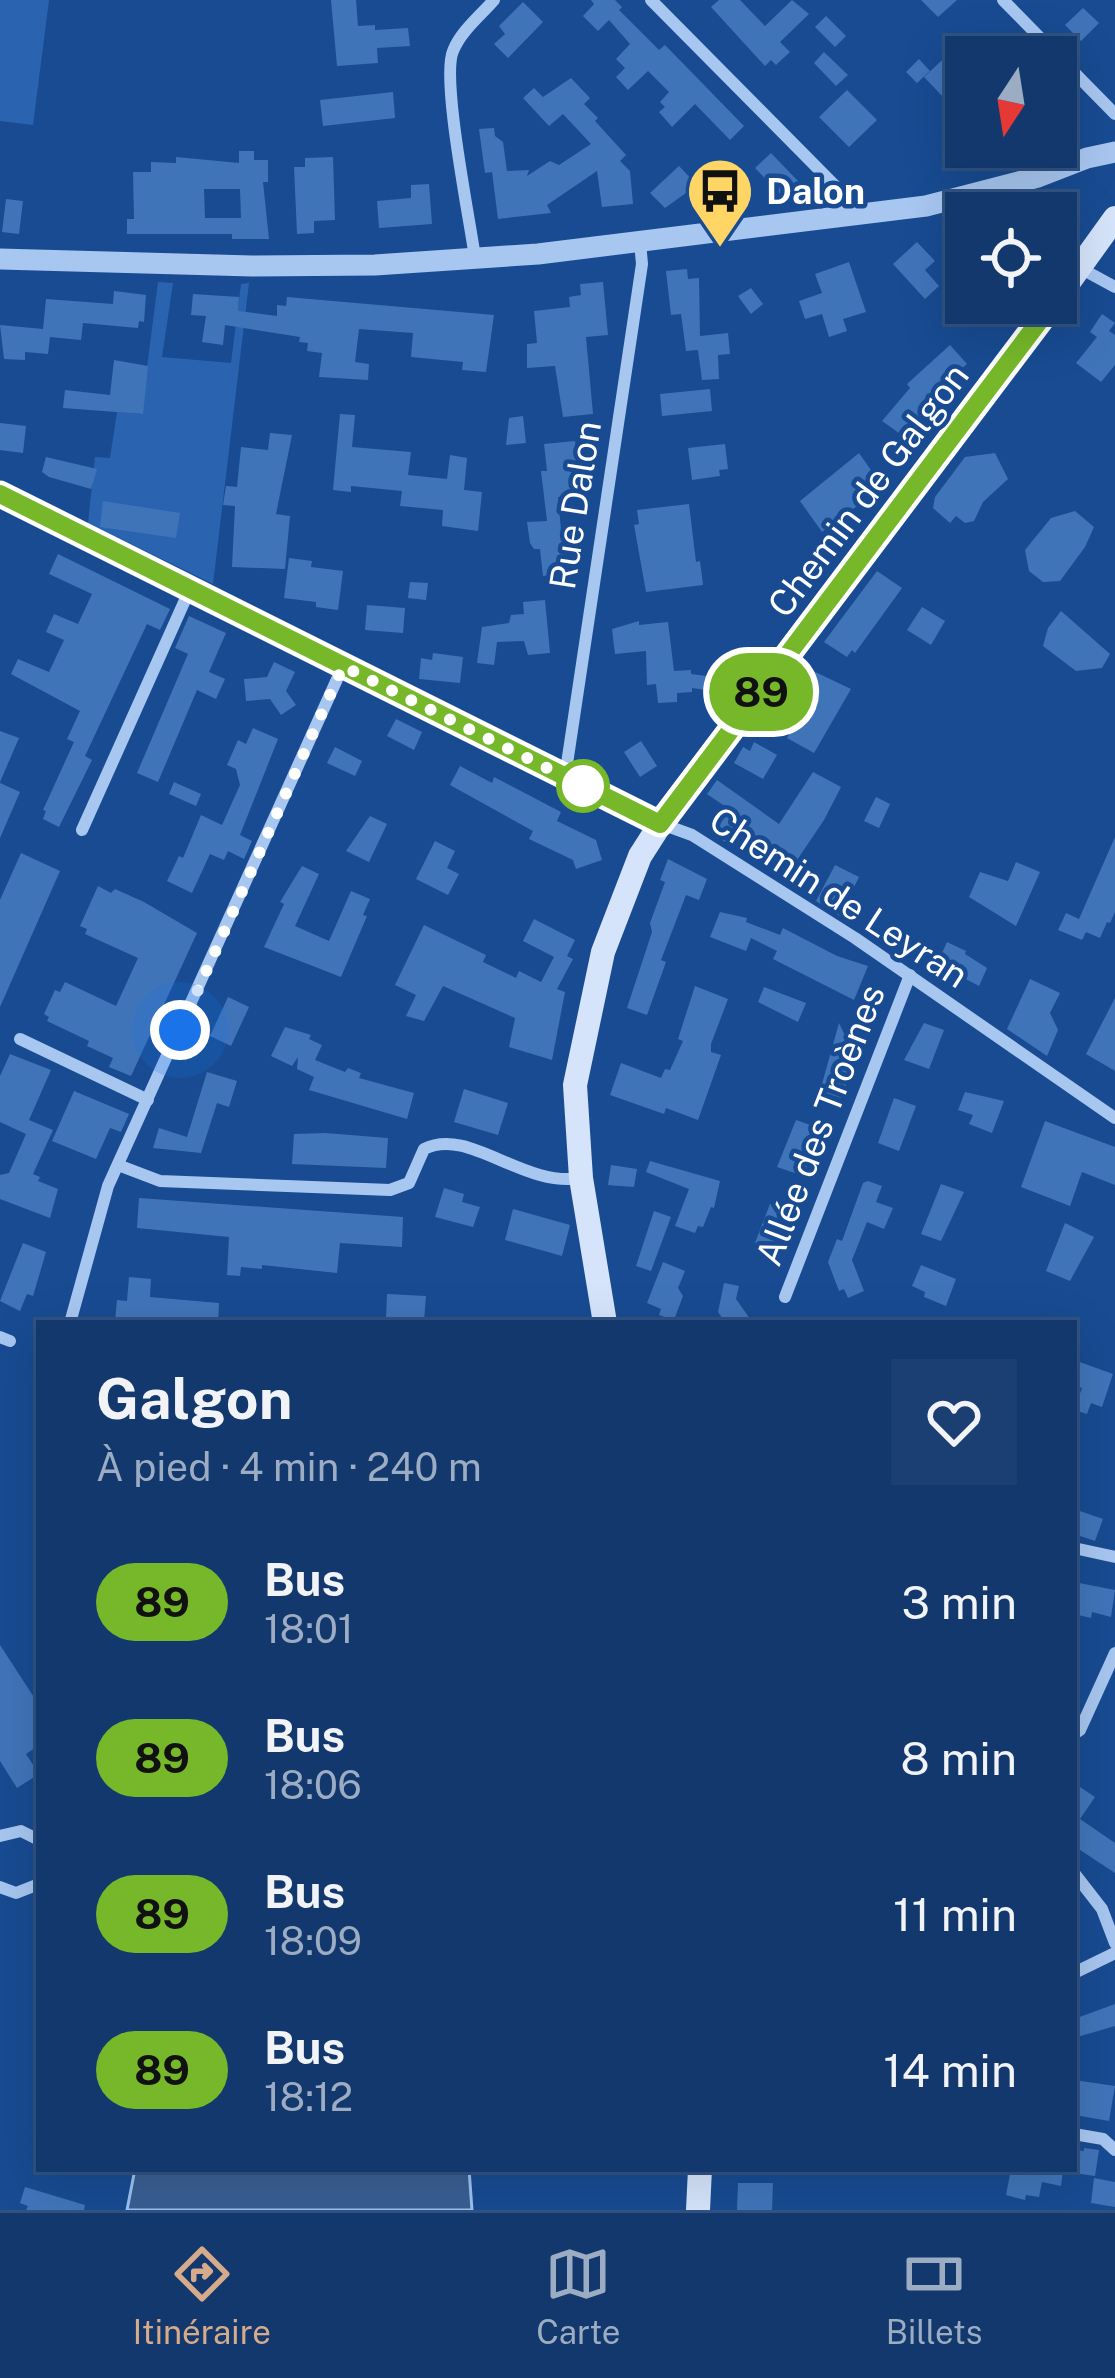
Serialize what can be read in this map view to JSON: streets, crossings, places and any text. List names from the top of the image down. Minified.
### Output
{"streets":{"main road":["Chemin de Galgon"],"street":["Rue Dalon","Chemin de Leyran","Allée des Troènes"]},"crossings":[["Chemin de Galgon","Chemin de Leyran"],["Rue Dalon","Chemin de Leyran"],["Chemin de Leyran","Allée des Troènes"]],"places":{"bus stop":["Dalon"]},"lines":["bus line 89"],"north":"bottom","page":{"on_map":"89","heading":["Galgon","À pied · 4 min · 240 m"],"list":[{"mark":"89","name":"Bus","note":"18:01","value":"3 min"},{"mark":"89","name":"Bus","note":"18:06","value":"8 min"},{"mark":"89","name":"Bus","note":"18:09","value":"11 min"},{"mark":"89","name":"Bus","note":"18:12","value":"14 min"}],"tabs":["Itinéraire","Carte","Billets"]}}
